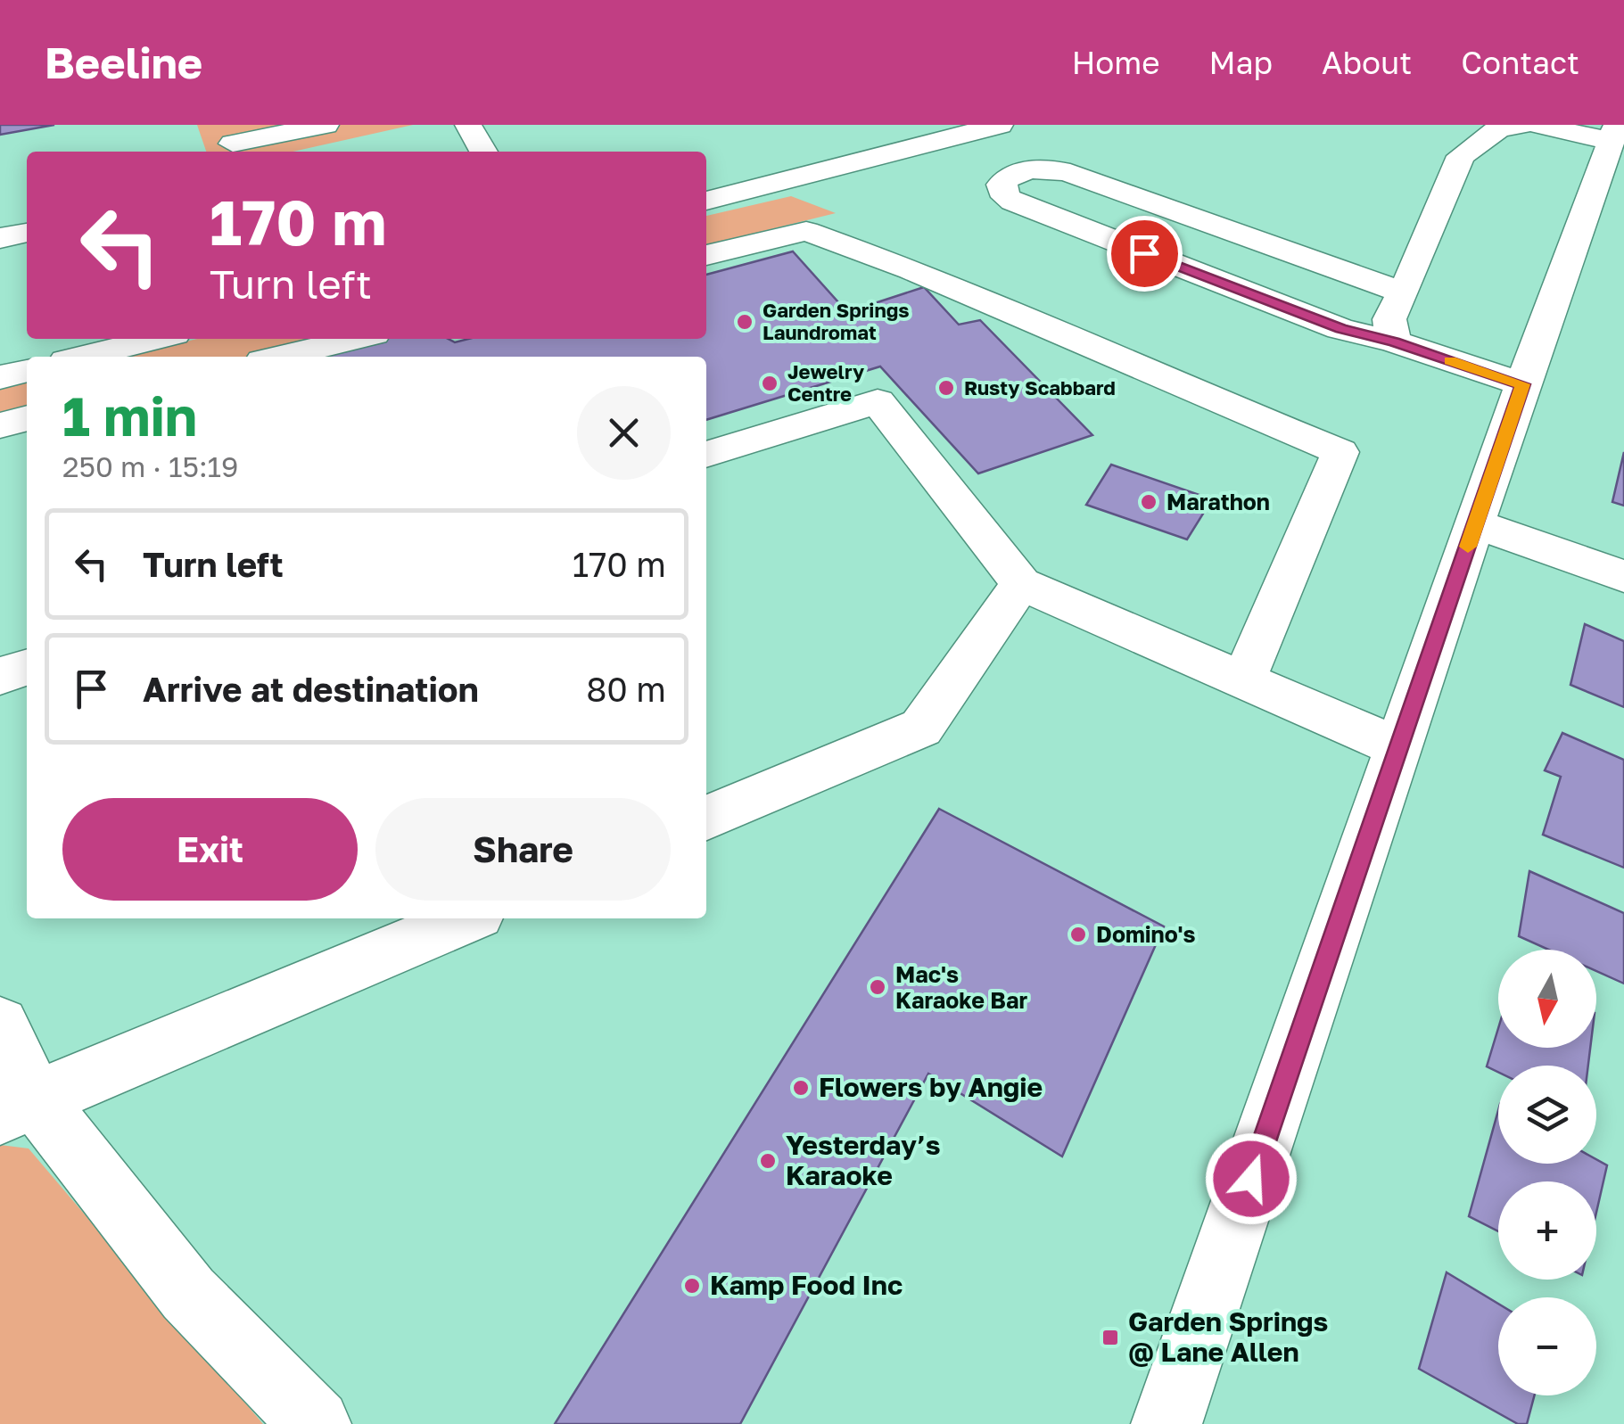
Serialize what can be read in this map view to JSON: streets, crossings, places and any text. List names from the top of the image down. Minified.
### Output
{"places":{"other":["Garden Springs Laundromat","Jewelry Centre","Rusty Scabbard","Marathon","Domino's","Mac's Karaoke Bar","Flowers by Angie","Yesterday’s Karaoke","Kamp Food Inc"],"transit":["Garden Springs @ Lane Allen"]},"north":"bottom","page":{"header":"Beeline","nav":["Home","Map","About","Contact"],"turn":["170 m","Turn left"],"heading":["1 min","250 m · 15:19"],"list":[{"name":"Turn left","value":"170 m"},{"name":"Arrive at destination","value":"80 m"}],"buttons":["Exit","Share"],"map_buttons":["+","−"]}}
